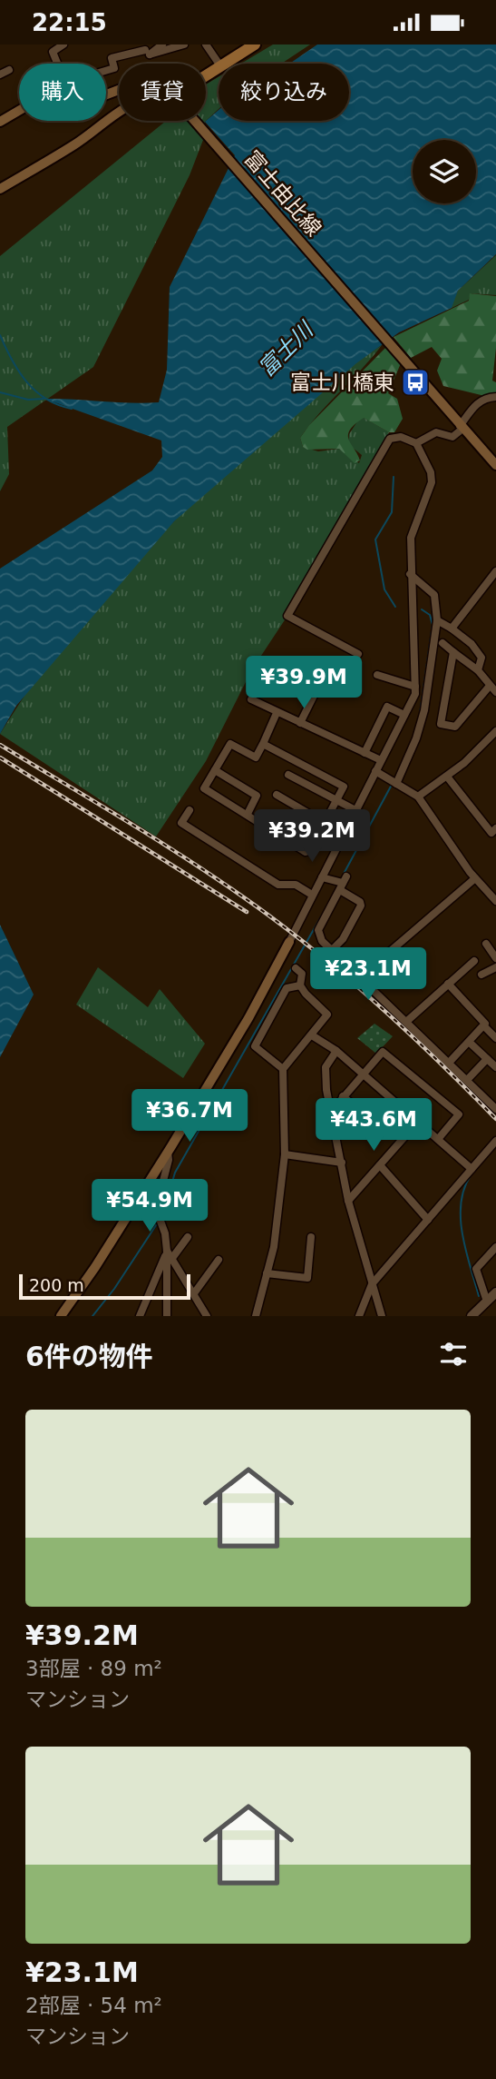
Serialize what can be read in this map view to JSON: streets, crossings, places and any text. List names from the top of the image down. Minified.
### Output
{"streets":{"main road":["富士由比線"]},"water":["富士川"],"places":{"bus stop":["富士川橋東"]},"scale_bar":"200 m","page":{"status":"22:15","chip":["購入","賃貸","絞り込み"],"price":["¥39.9M","¥39.2M","¥23.1M","¥36.7M","¥43.6M","¥54.9M"],"scale":"200 m","heading":"6件の物件","list":[{"name":"¥39.2M","note":"3部屋 · 89 m² · マンション"},{"name":"¥23.1M","note":"2部屋 · 54 m² · マンション"}]}}
